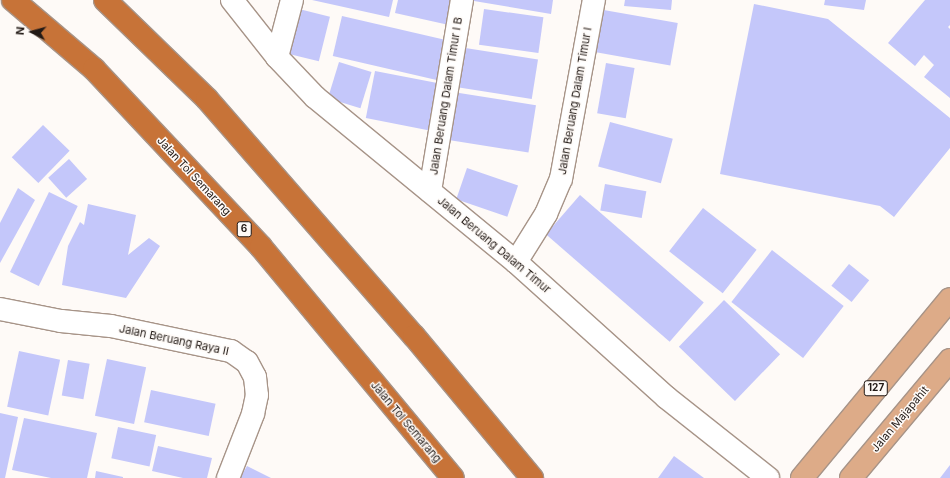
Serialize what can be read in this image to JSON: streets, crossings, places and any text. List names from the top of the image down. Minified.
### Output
{"streets":{"highway":["Jalan Tol Semarang","6"],"main road":["127","Jalan Majapahit"],"street":["Jalan Beruang Dalam Timur I B","Jalan Beruang Dalam Timur I","Jalan Beruang Dalam Timur","Jalan Beruang Raya II"]},"crossings":[["Jalan Beruang Dalam Timur I B","Jalan Beruang Dalam Timur"],["Jalan Beruang Dalam Timur I","Jalan Beruang Dalam Timur"]],"north":"left"}
